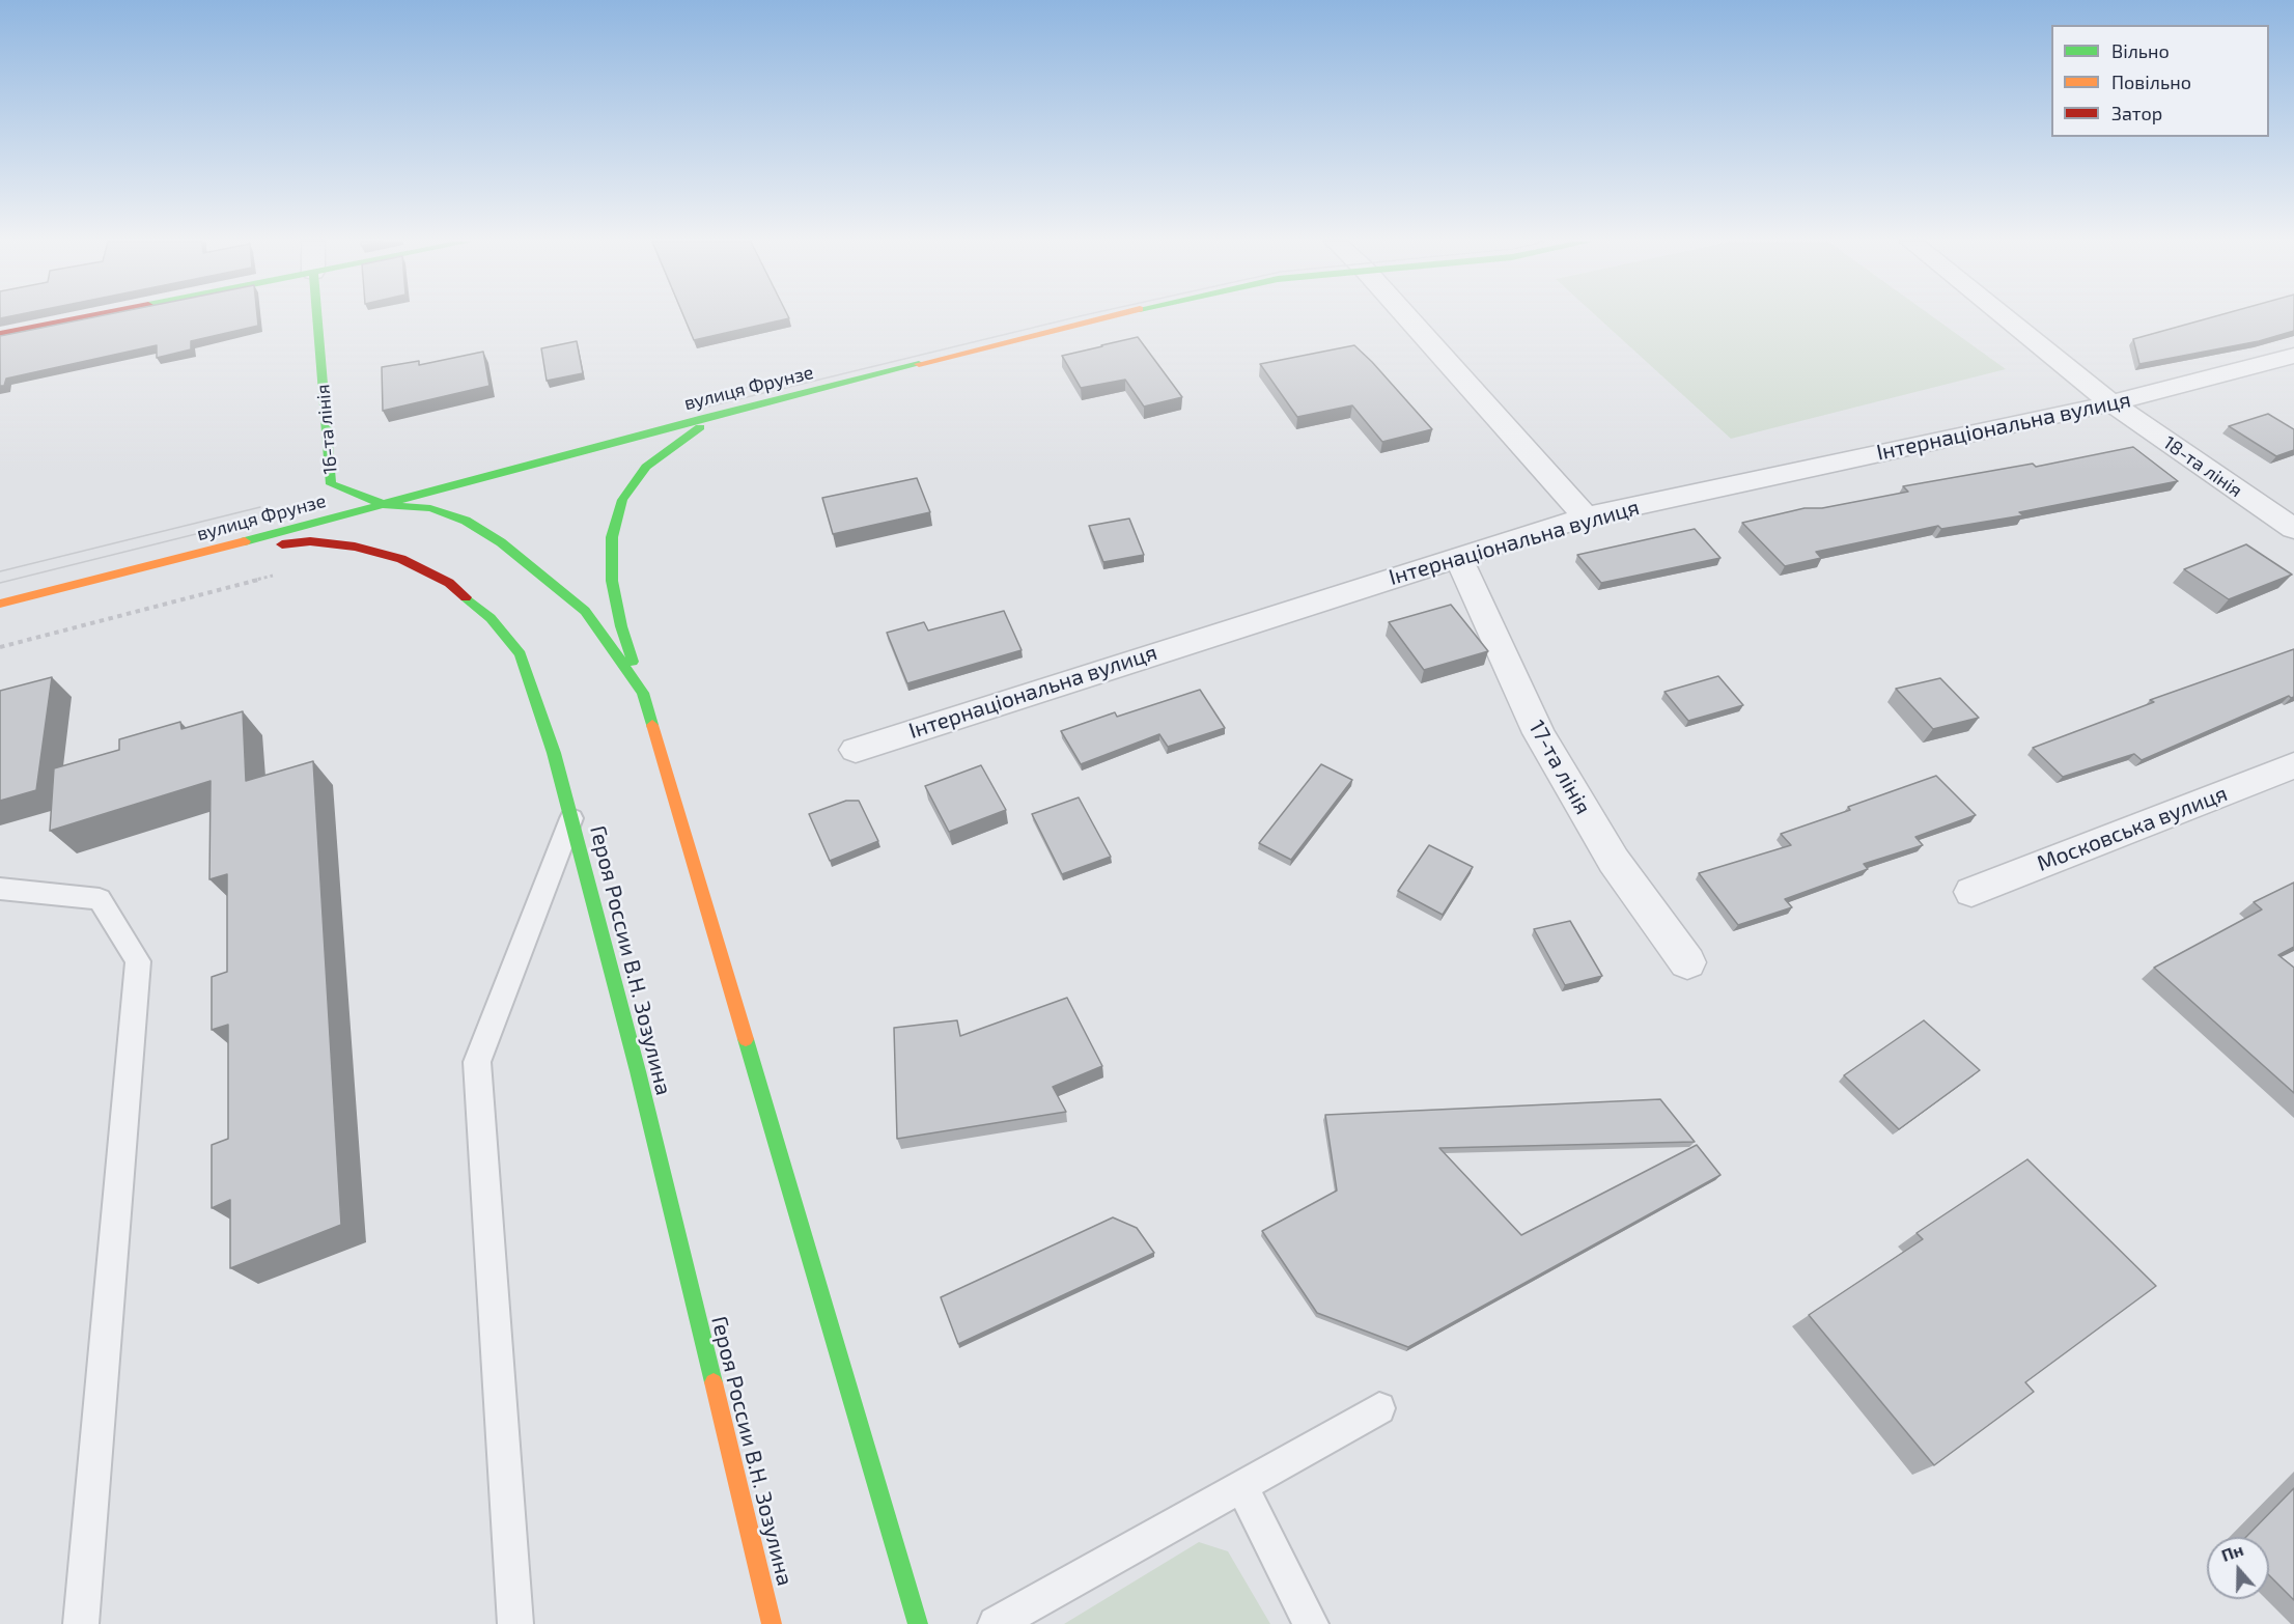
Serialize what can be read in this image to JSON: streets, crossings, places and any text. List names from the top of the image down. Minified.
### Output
{"streets":{"main road":["вулиця Фрунзе","16-та лінія","Героя России В.Н. Зозулина"],"street":["Інтернаціональна вулиця","18-та лінія","17-та лінія","Московська вулиця"]},"crossings":[["вулиця Фрунзе","16-та лінія"],["вулиця Фрунзе","Героя России В.Н. Зозулина"],["Інтернаціональна вулиця","18-та лінія"],["Інтернаціональна вулиця","17-та лінія"]],"legend":["Вільно","Повільно","Затор"],"north":"top"}
